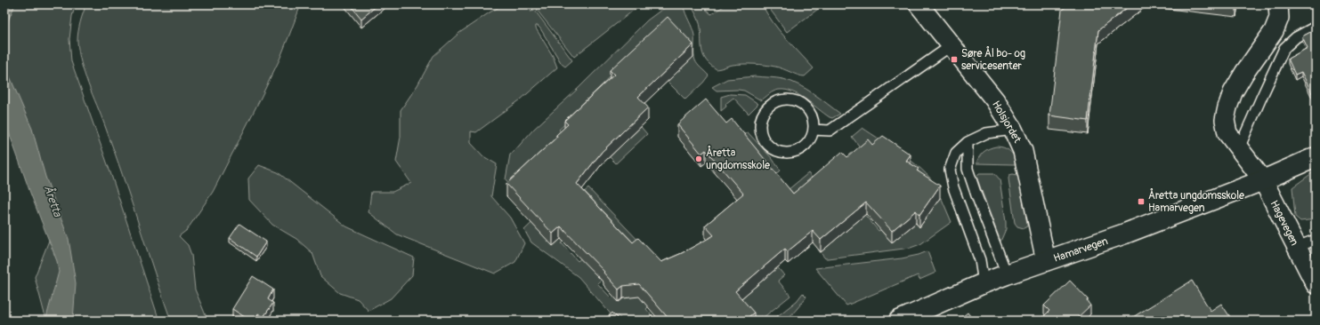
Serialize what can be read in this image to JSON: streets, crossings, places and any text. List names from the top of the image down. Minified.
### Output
{"streets":{"main road":["Hamarvegen"],"street":["Holsjordet","Hagevegen"]},"crossings":[["Holsjordet","Hamarvegen"],["Hagevegen","Hamarvegen"]],"water":["Åretta"],"places":{"transit":["Søre Ål bo- og servicesenter","Åretta ungdomsskole Hamarvegen"],"other":["Åretta ungdomsskole"]}}
